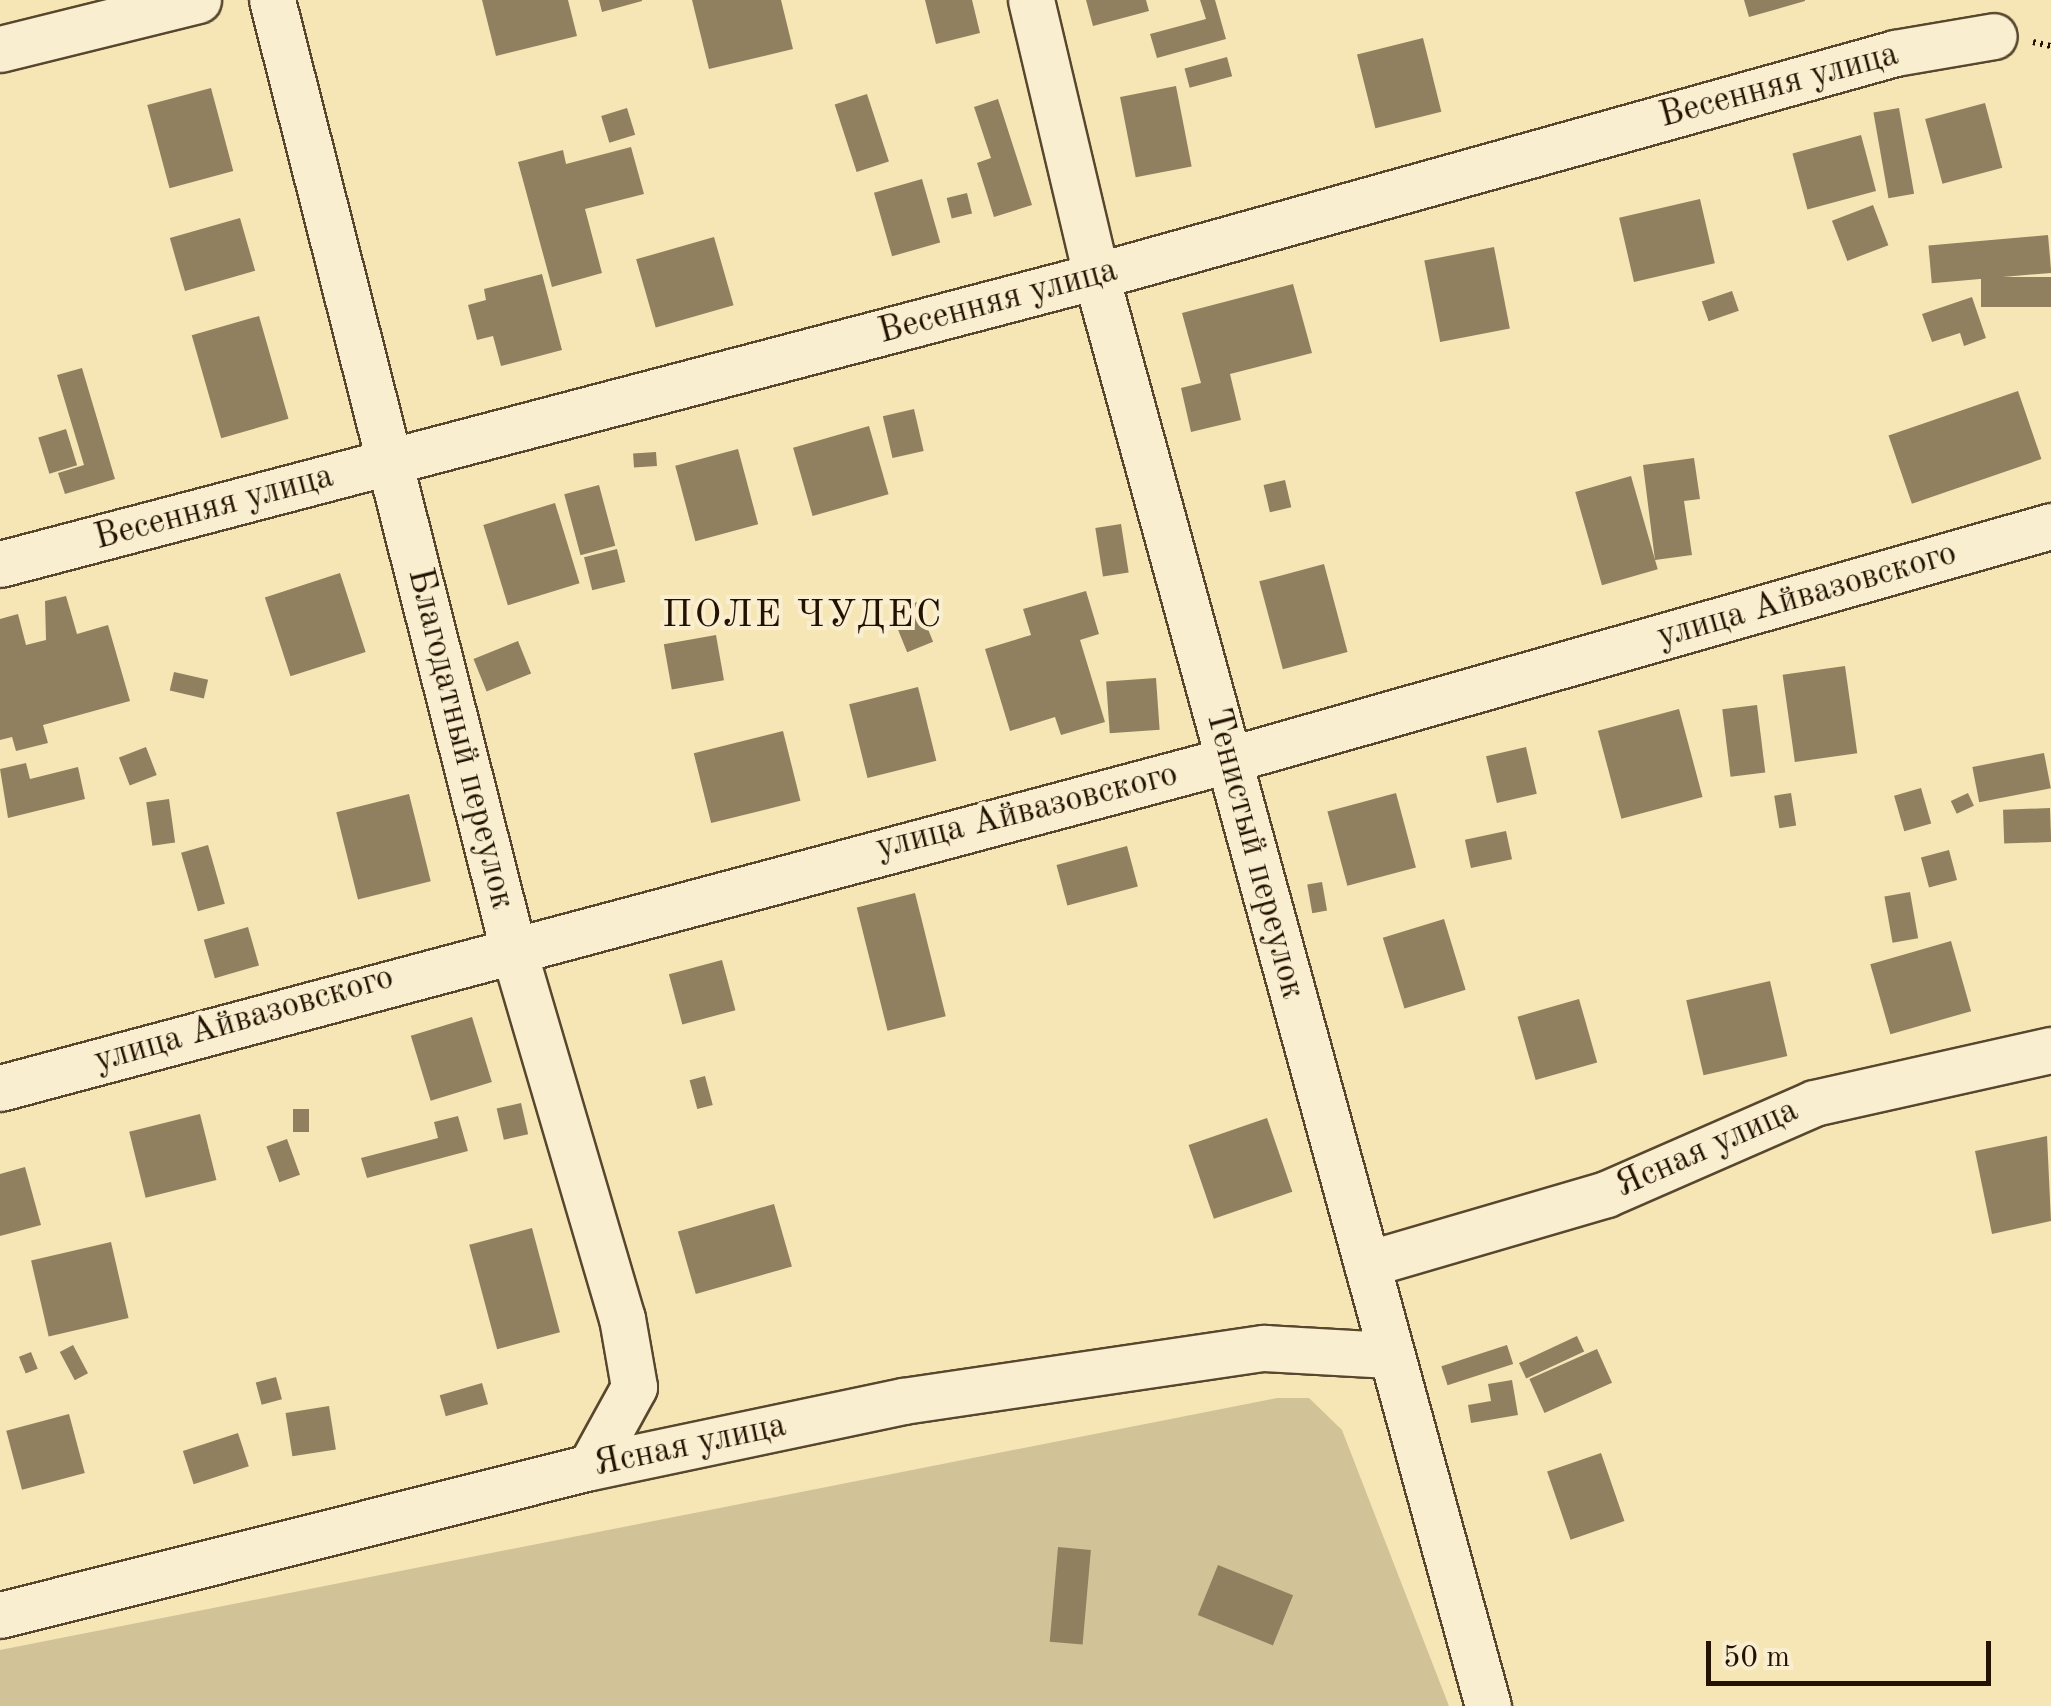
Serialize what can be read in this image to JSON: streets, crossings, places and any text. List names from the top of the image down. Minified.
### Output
{"streets":{"street":["Весенняя улица","улица Айвазовского","Благодатный переулок","Тенистый переулок","Ясная улица"]},"crossings":[["Весенняя улица","Благодатный переулок"],["Весенняя улица","Тенистый переулок"],["улица Айвазовского","Благодатный переулок"],["улица Айвазовского","Тенистый переулок"],["Благодатный переулок","Ясная улица"],["Тенистый переулок","Ясная улица"]],"districts":["ПОЛЕ ЧУДЕС"],"scale_bar":"50 m"}
